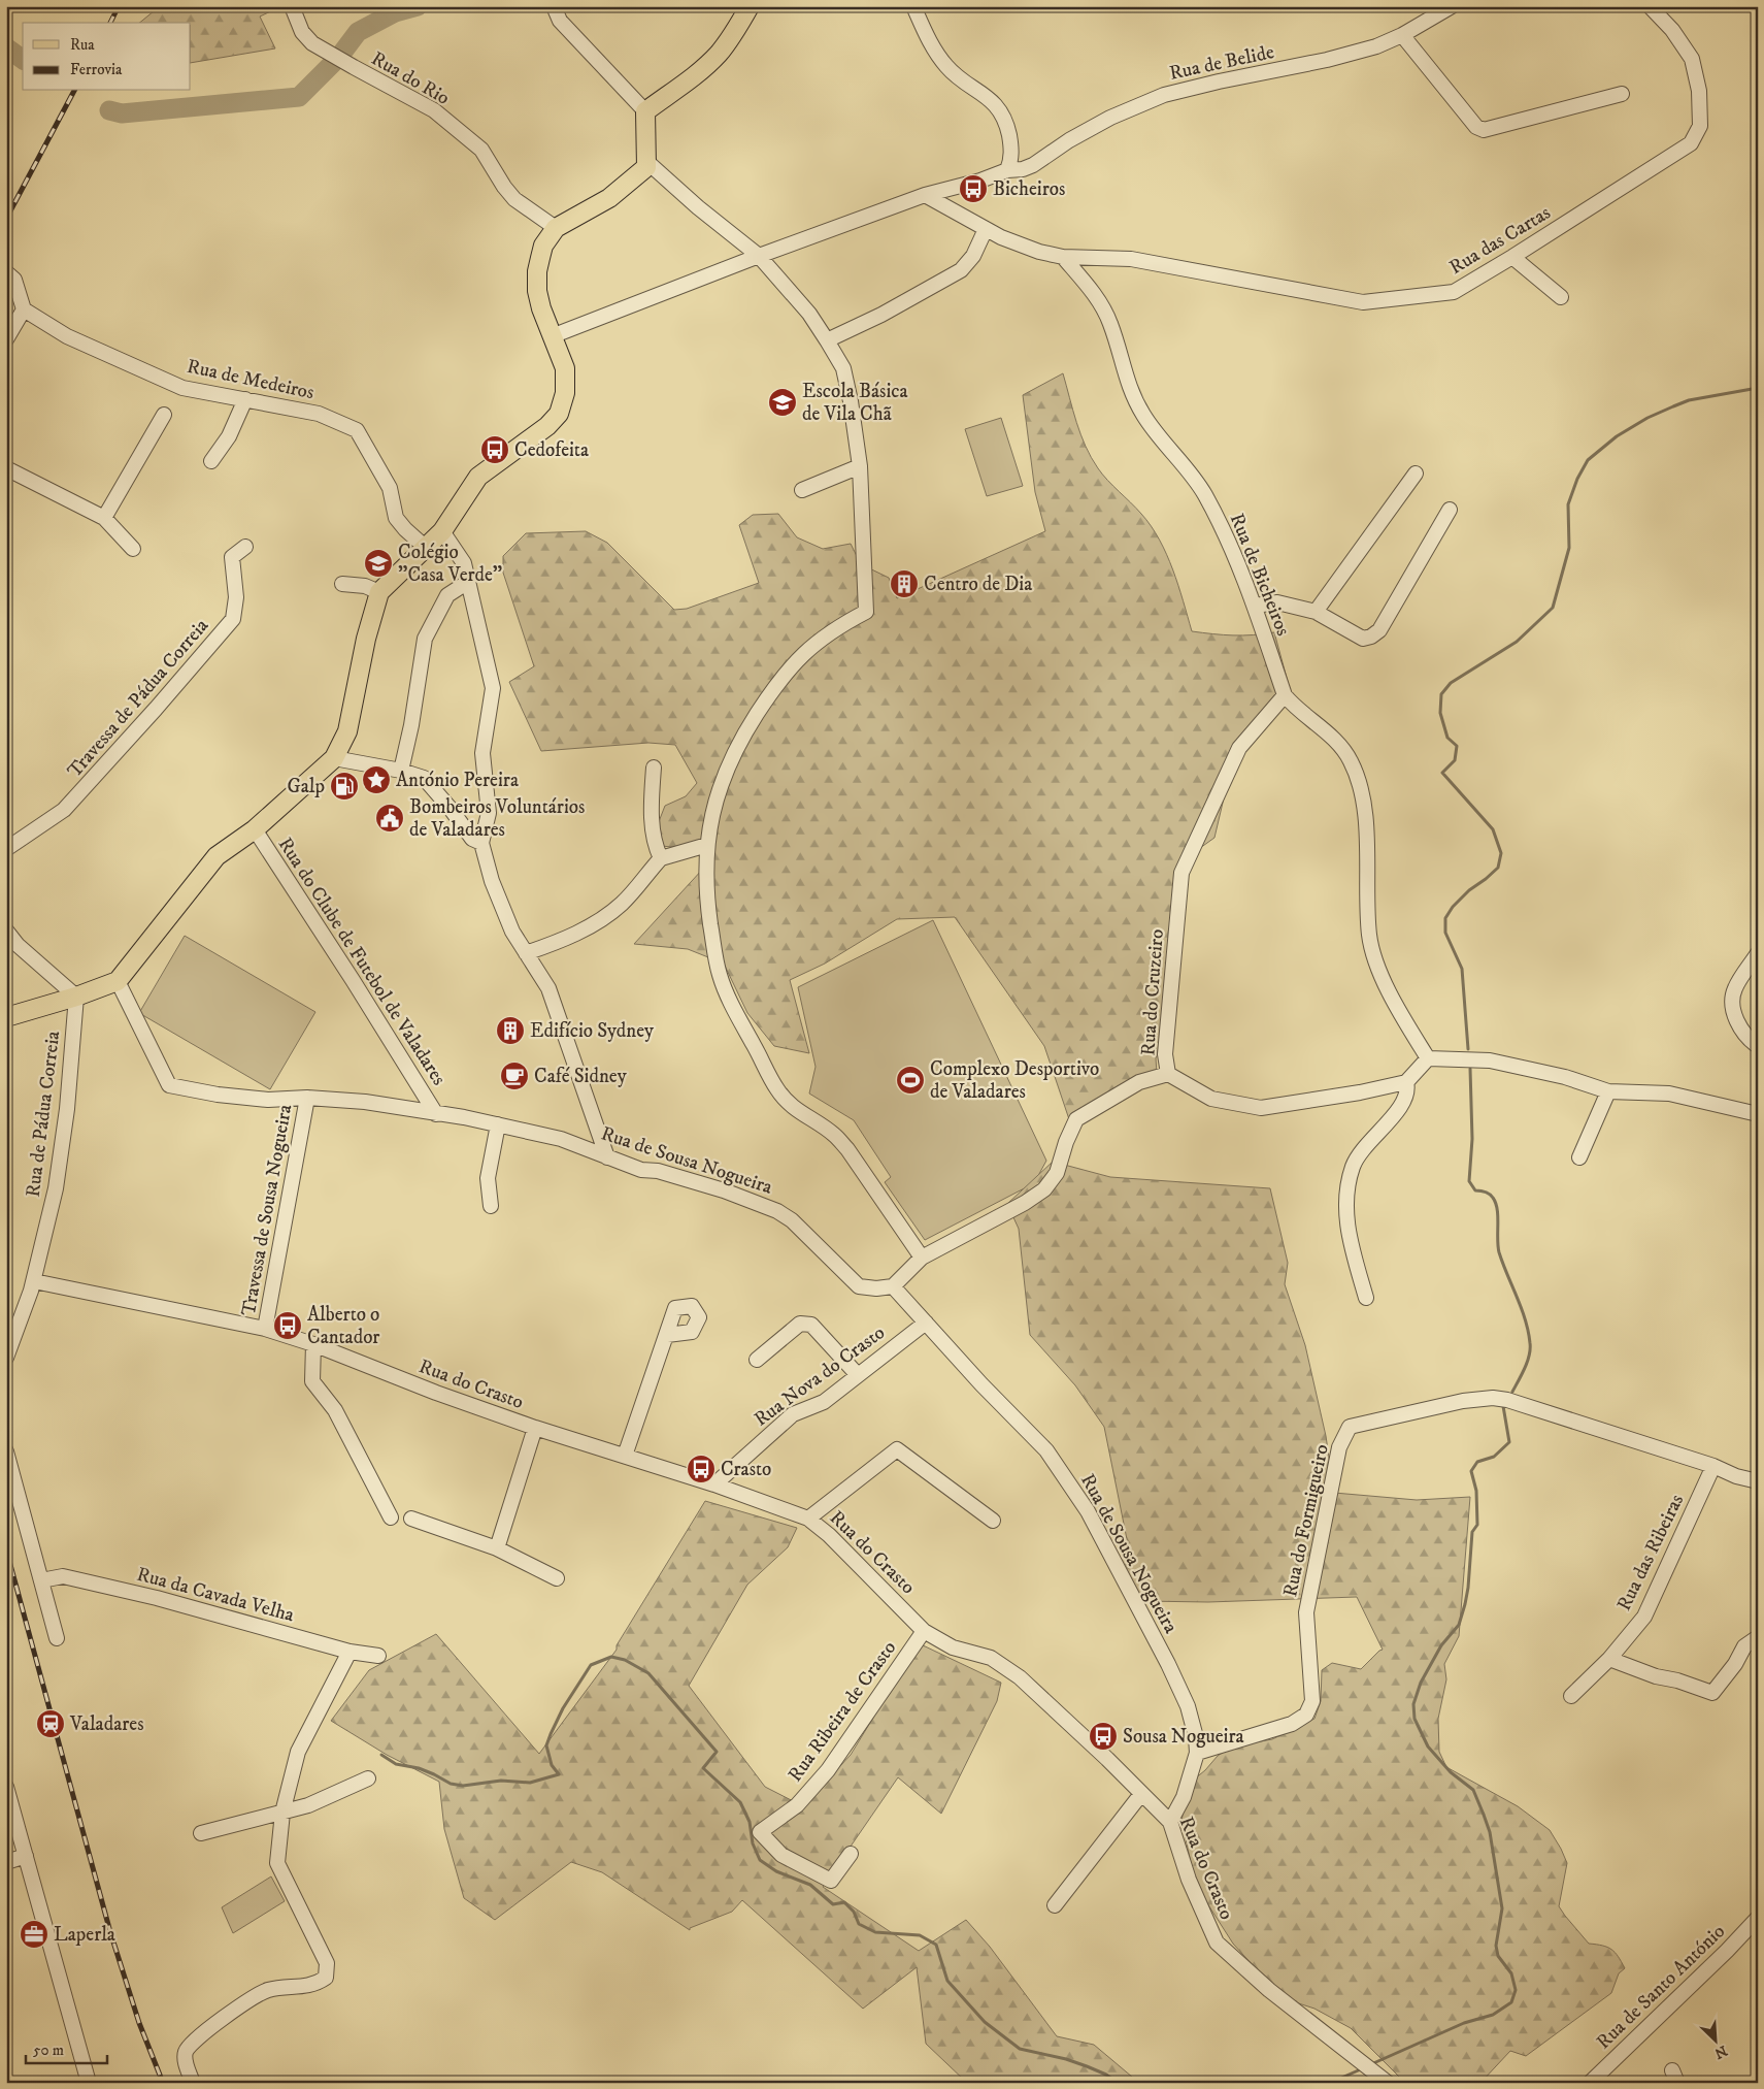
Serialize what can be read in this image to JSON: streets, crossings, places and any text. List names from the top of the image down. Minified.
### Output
{"streets":{"street":["Rua de Belide","Rua do Rio","Rua das Cartas","Rua de Medeiros","Rua de Bicheiros","Travessa de Pádua Correia","Rua do Clube de Futebol de Valadares","Rua do Cruzeiro","Rua de Pádua Correia","Rua de Sousa Nogueira","Travessa de Sousa Nogueira","Rua Nova do Crasto","Rua do Crasto","Rua do Formigueiro","Rua das Ribeiras","Rua da Cavada Velha","Rua Ribeira de Crasto","Rua de Santo António"]},"crossings":[["Rua das Cartas","Rua de Bicheiros"],["Rua de Bicheiros","Rua do Cruzeiro"],["Rua do Clube de Futebol de Valadares","Rua de Sousa Nogueira"],["Rua de Pádua Correia","Rua do Crasto"],["Rua de Sousa Nogueira","Travessa de Sousa Nogueira"],["Rua de Sousa Nogueira","Rua Nova do Crasto"],["Rua de Sousa Nogueira","Rua do Crasto"],["Rua de Sousa Nogueira","Rua do Formigueiro"],["Travessa de Sousa Nogueira","Rua do Crasto"],["Rua Nova do Crasto","Rua do Crasto"],["Rua do Crasto","Rua Ribeira de Crasto"],["Rua do Formigueiro","Rua das Ribeiras"]],"places":{"bus stop":["Bicheiros","Cedofeita","Alberto o Cantador","Crasto","Sousa Nogueira"],"school or university":["Escola Básica de Vila Chã","Colégio \"Casa Verde\""],"building":["Centro de Dia","Edifício Sydney"],"place":["António Pereira"],"fuel station":["Galp"],"public building":["Bombeiros Voluntários de Valadares"],"cafe":["Café Sidney"],"sports":["Complexo Desportivo de Valadares"],"station":["Valadares"],"office":["Laperla"]},"legend":["Rua","Ferrovia"],"scale_bar":"50 m","north":"bottom right"}
